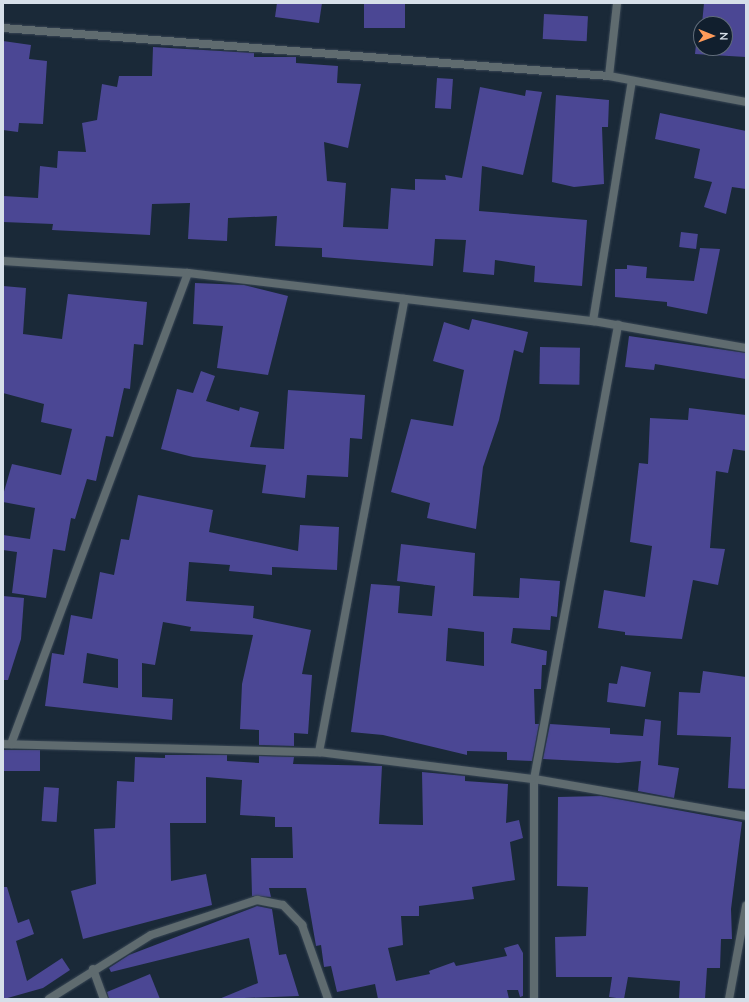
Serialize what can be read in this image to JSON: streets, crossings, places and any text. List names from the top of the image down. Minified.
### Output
{"north":"right"}
